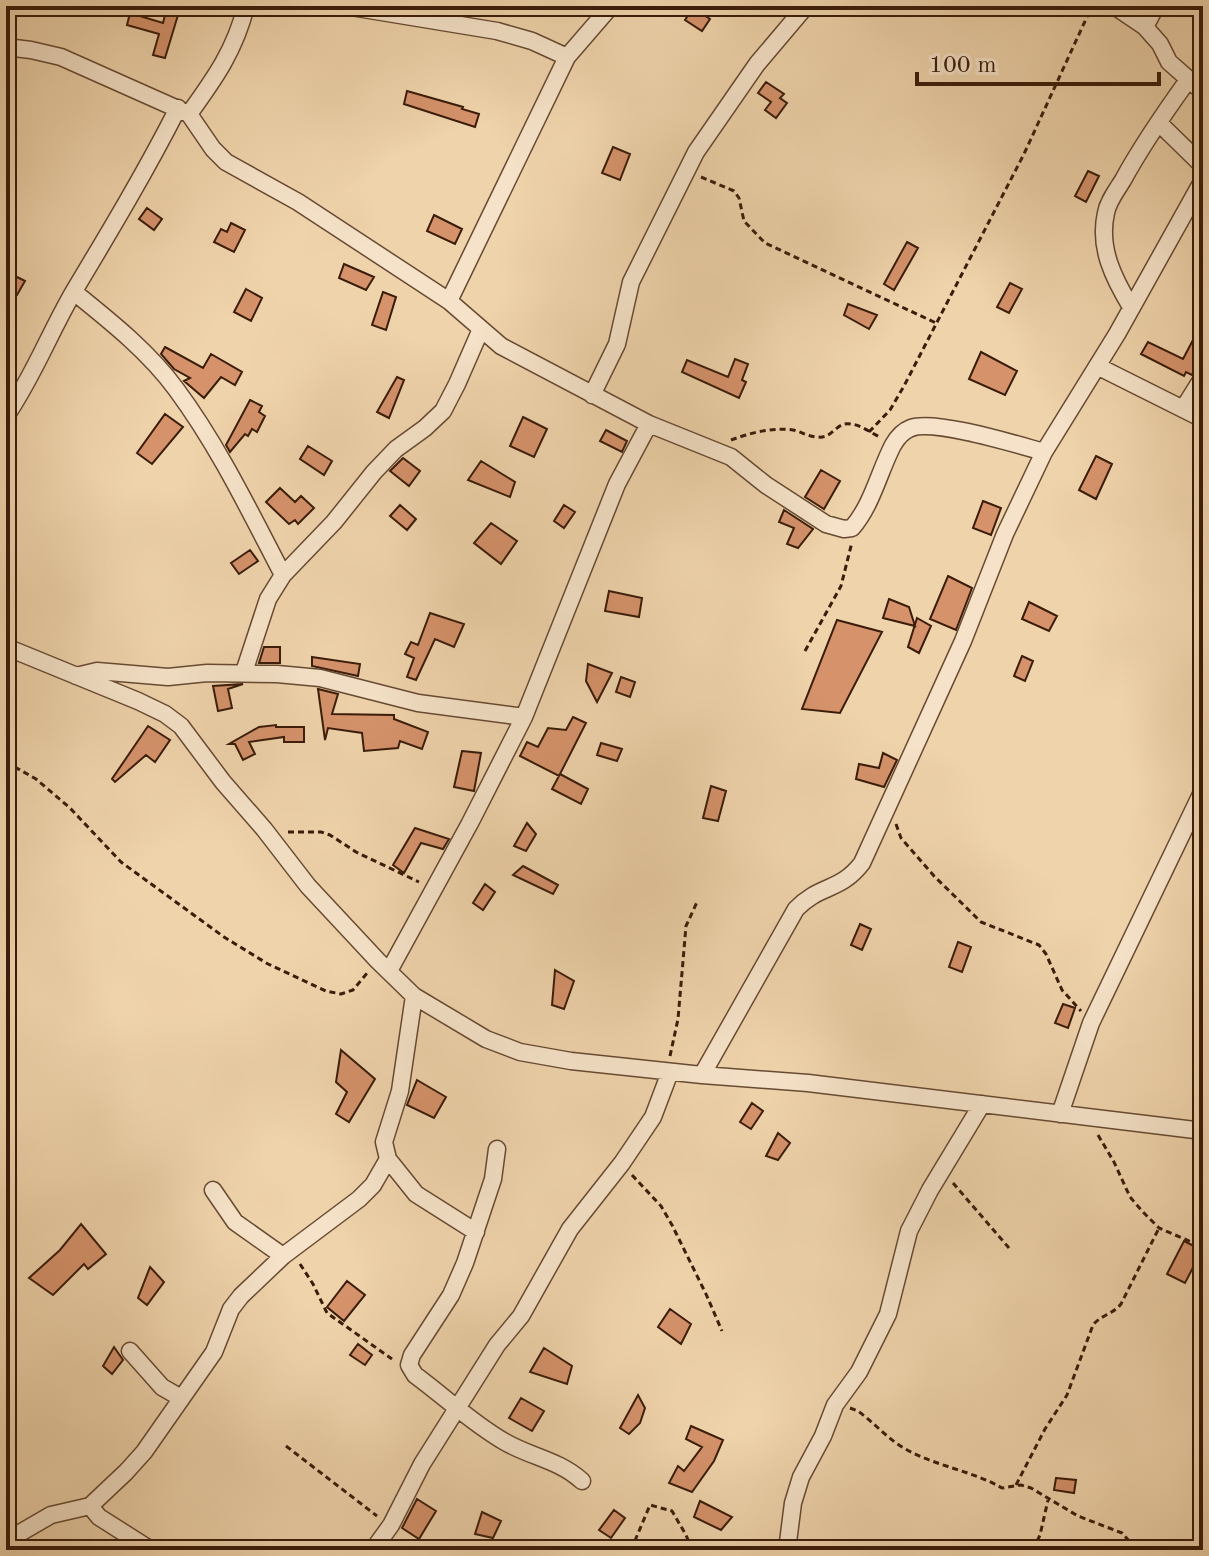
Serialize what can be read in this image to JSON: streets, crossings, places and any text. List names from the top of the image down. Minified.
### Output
{"scale_bar":"100 m"}
